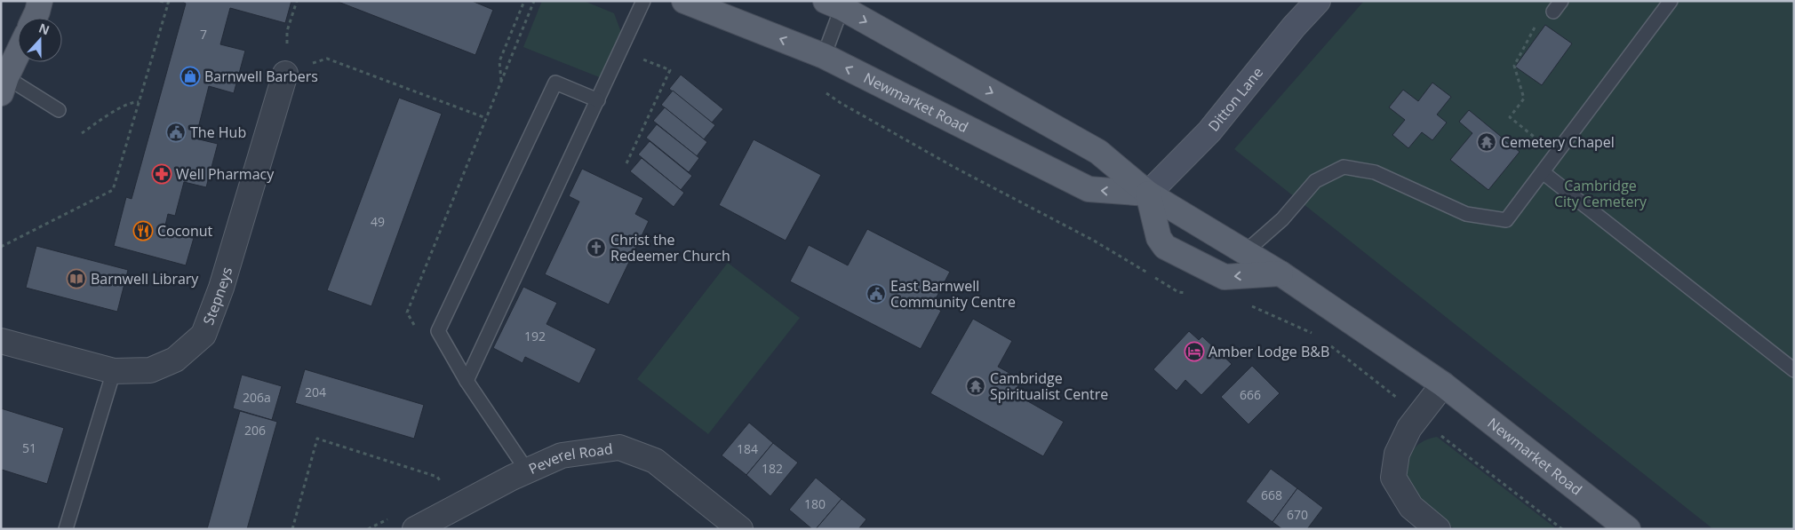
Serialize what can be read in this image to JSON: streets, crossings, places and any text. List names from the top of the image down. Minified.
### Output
{"streets":{"main road":["Ditton Lane","Newmarket Road"],"street":["Stepneys","Peverel Road"]},"crossings":[["Ditton Lane","Newmarket Road"]],"parks":["Cambridge City Cemetery"],"places":{"shop":["Barnwell Barbers"],"public building":["The Hub","East Barnwell Community Centre"],"temple":["Cemetery Chapel","Cambridge Spiritualist Centre"],"pharmacy":["Well Pharmacy"],"restaurant":["Coconut"],"church":["Christ the Redeemer Church"],"library":["Barnwell Library"],"hotel":["Amber Lodge B&B"]},"house_numbers":["7","49","192","204","666","206a","206","51","184","182","668","180","670"],"north":"top"}
